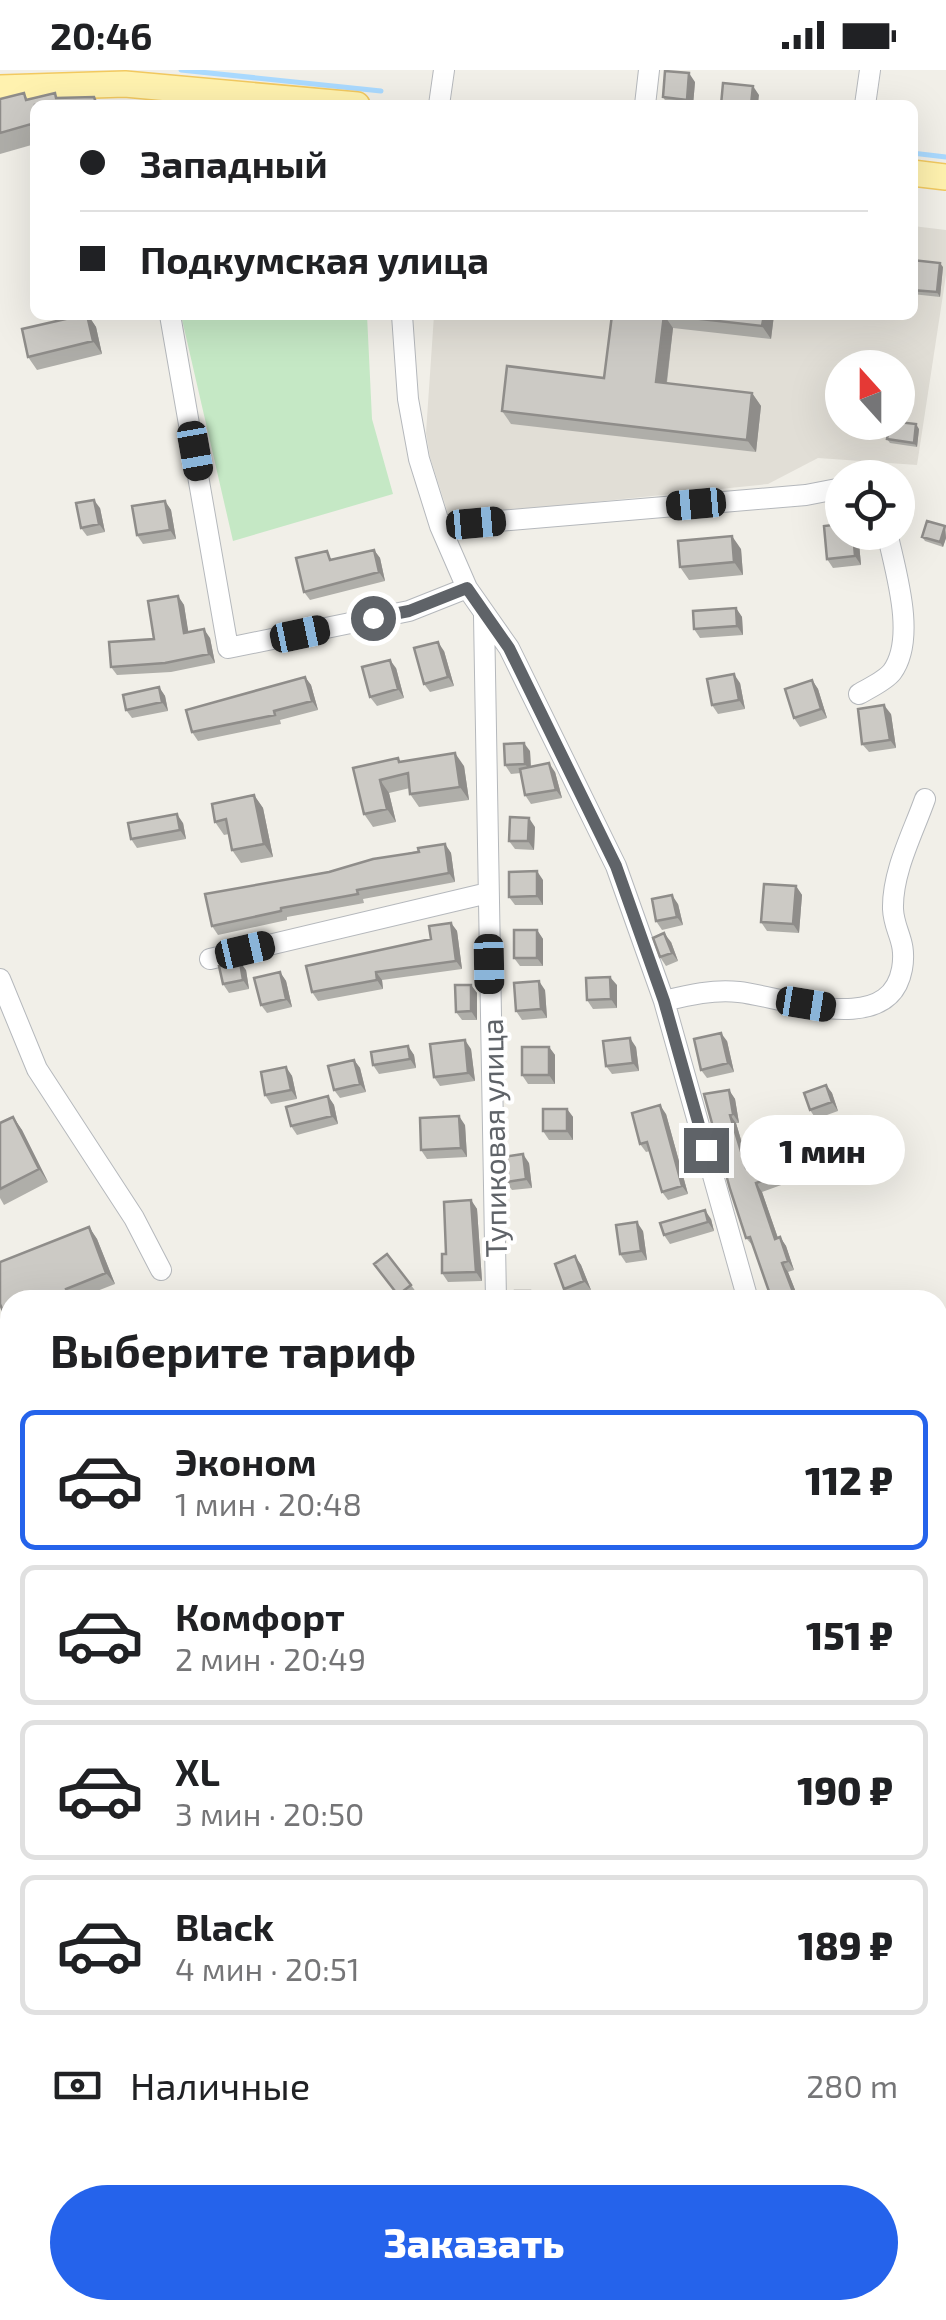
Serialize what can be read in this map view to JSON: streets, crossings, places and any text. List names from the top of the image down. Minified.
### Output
{"streets":{"street":["Тупиковая улица"]},"north":"top","page":{"status":"20:46","banner":["Западный","Подкумская улица"],"bubble":"1 мин","heading":"Выберите тариф","list":[{"name":"Эконом","note":"1 мин · 20:48","value":"112 ₽"},{"name":"Комфорт","note":"2 мин · 20:49","value":"151 ₽"},{"name":"XL","note":"3 мин · 20:50","value":"190 ₽"},{"name":"Black","note":"4 мин · 20:51","value":"189 ₽"}],"pay":["Наличные","280 m"],"buttons":"Заказать"}}
